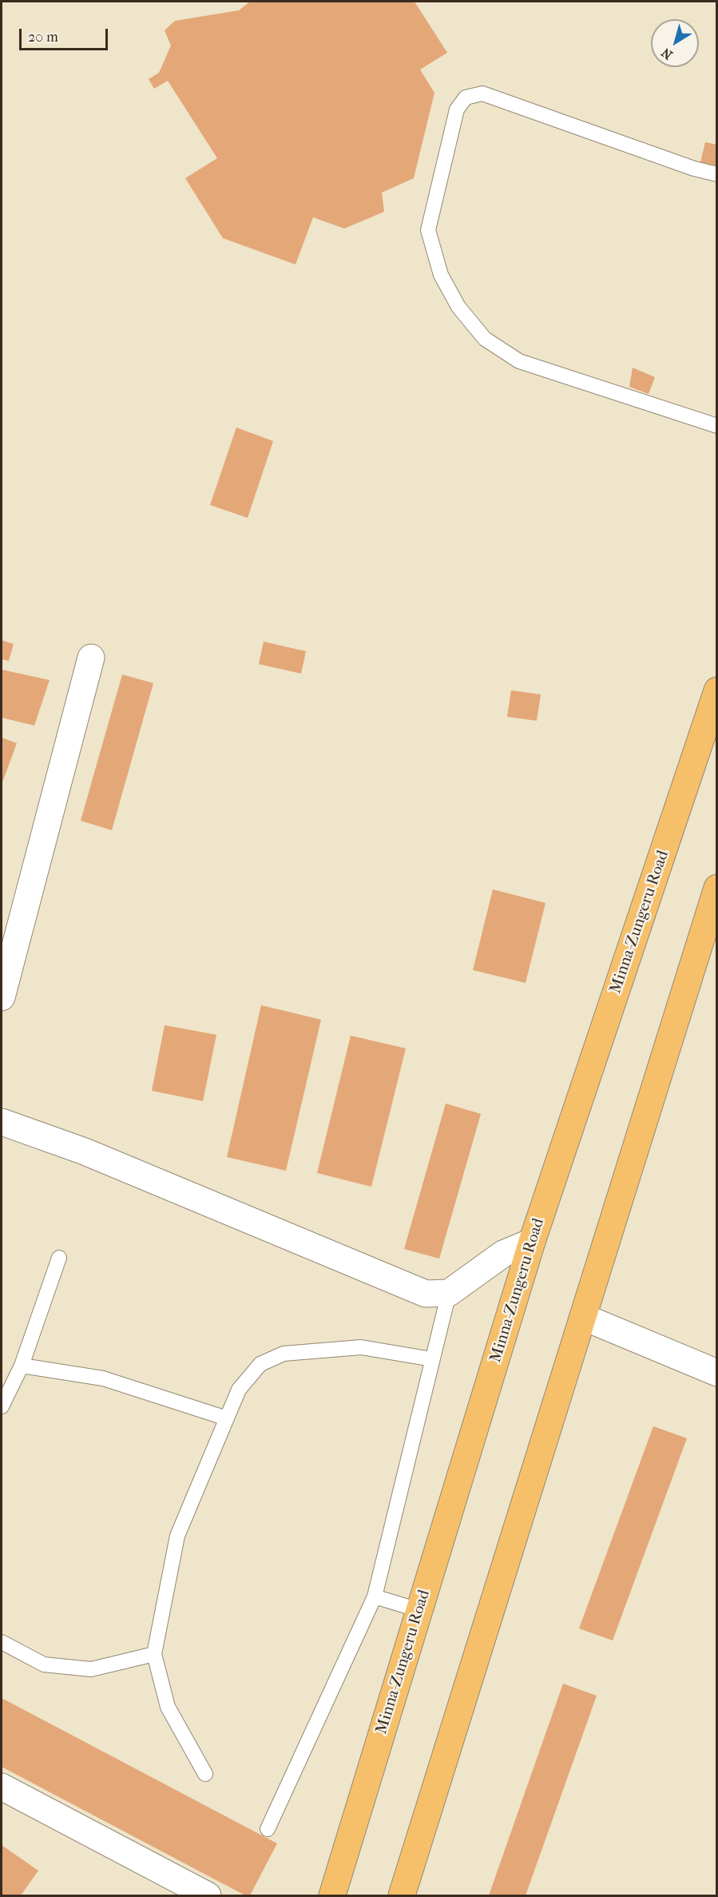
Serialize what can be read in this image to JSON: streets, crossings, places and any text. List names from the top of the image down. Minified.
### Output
{"streets":{"main road":["Minna-Zungeru Road"]},"scale_bar":"20 m","north":"bottom left"}
